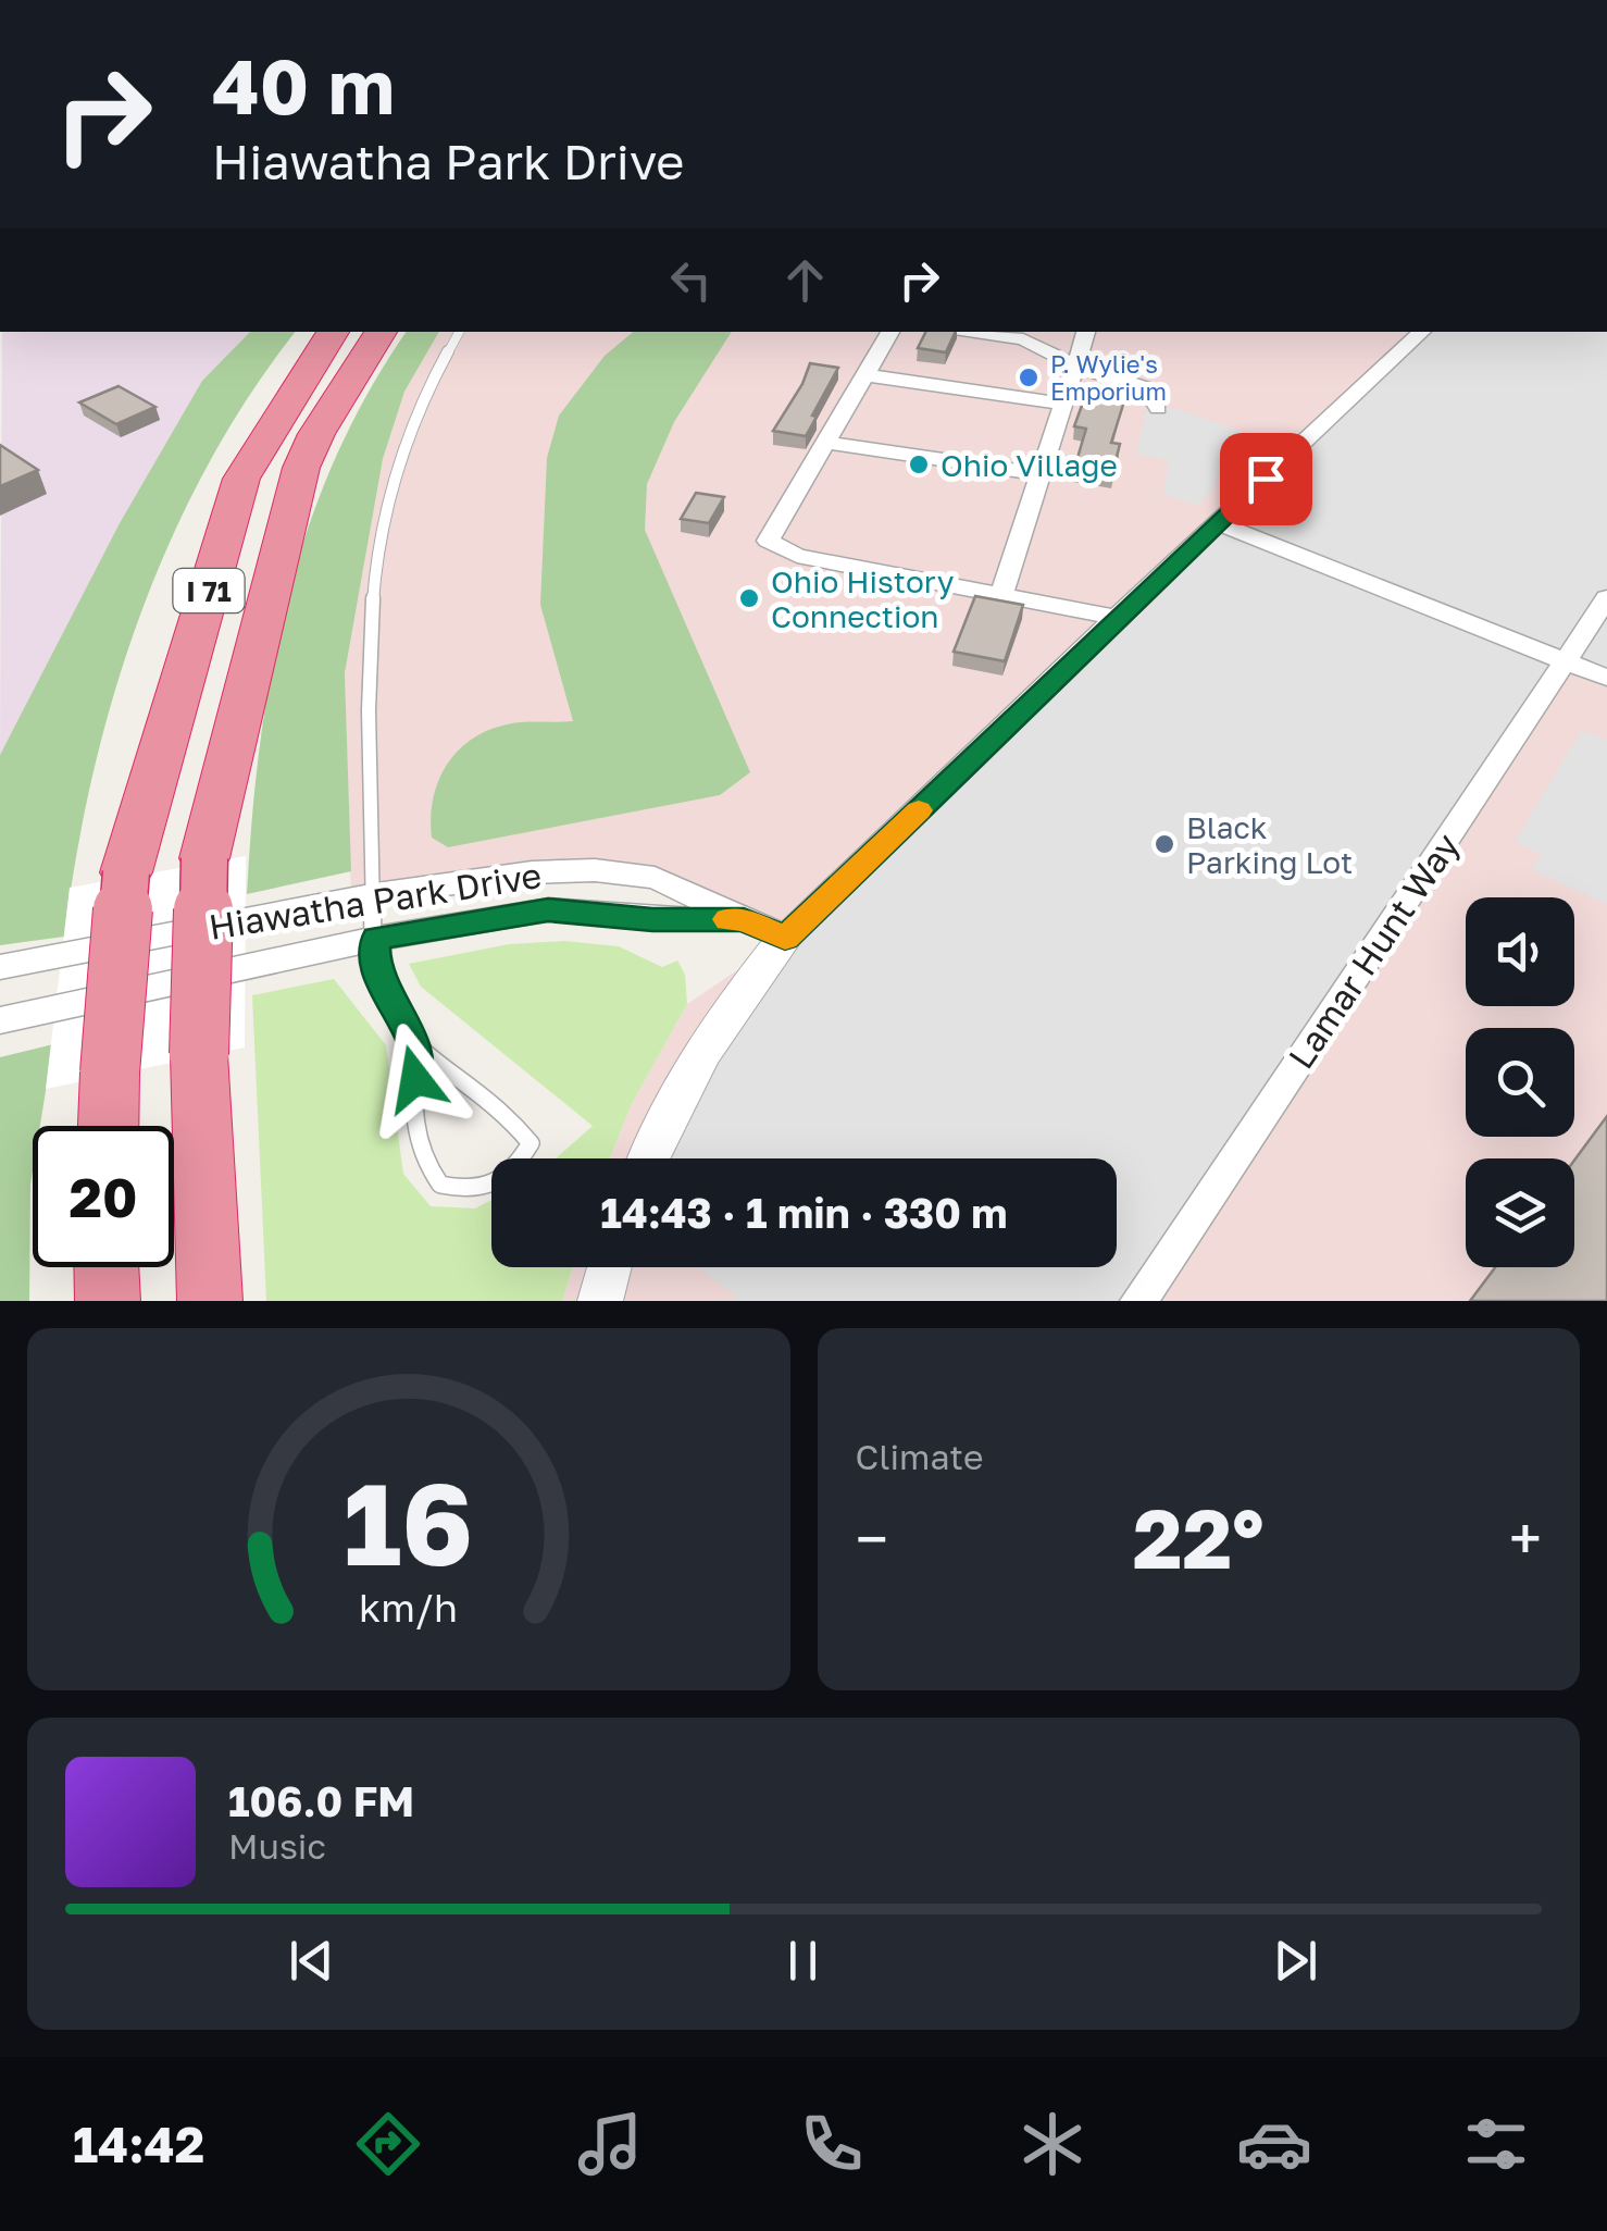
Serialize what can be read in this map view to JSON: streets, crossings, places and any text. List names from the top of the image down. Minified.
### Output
{"streets":{"highway":["I 71"],"street":["Hiawatha Park Drive","Lamar Hunt Way"]},"places":["P. Wylie's Emporium","Ohio Village","Ohio History Connection","Black Parking Lot"],"page":{"turn":["40 m","Hiawatha Park Drive"],"limit":"20","trip":"14:43 · 1 min · 330 m","tile":"Climate","heat":["−","22°","+"],"song":["106.0 FM","Music"],"tabs":"14:42","gauge":["16","km/h"]}}
